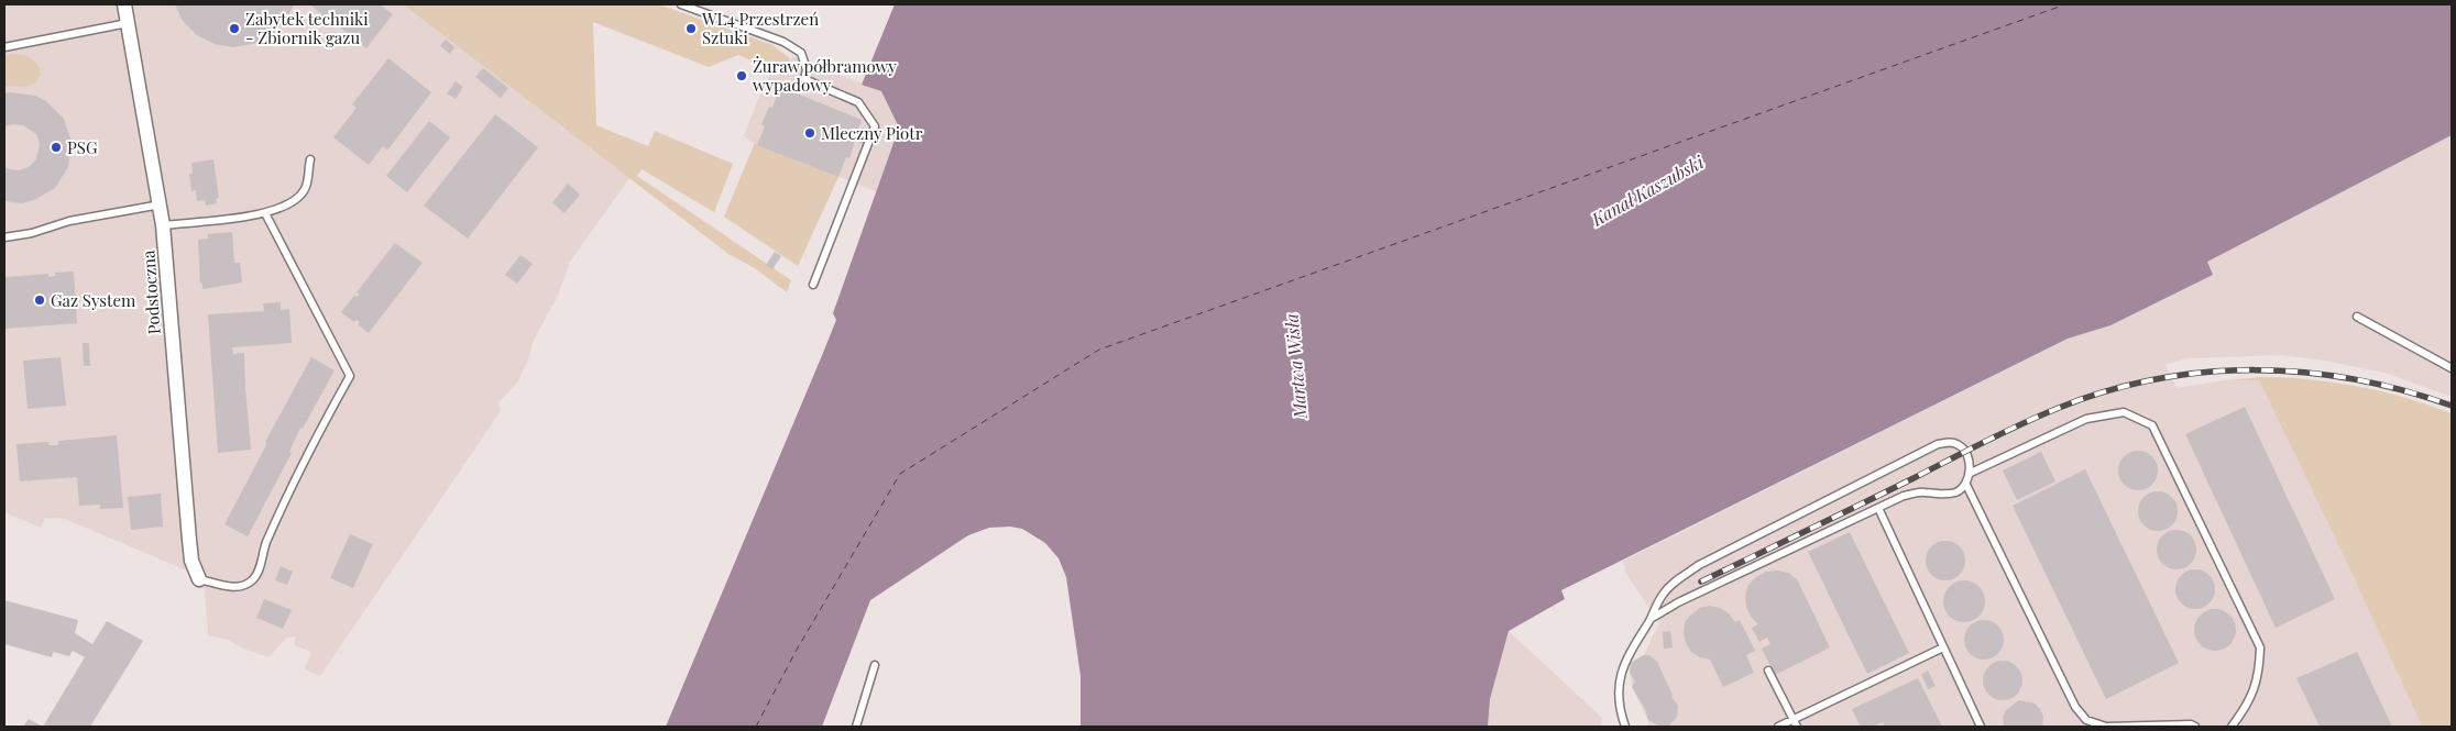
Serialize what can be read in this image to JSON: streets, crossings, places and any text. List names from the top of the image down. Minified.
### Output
{"streets":{"street":["Podstoczna"]},"water":["Kanał Kaszubski","Martwa Wisła"],"places":["Zabytek techniki - Zbiornik gazu","WL4 Przestrzeń Sztuki","Żuraw półbramowy wypadowy","Mleczny Piotr","PSG","Gaz System"]}
